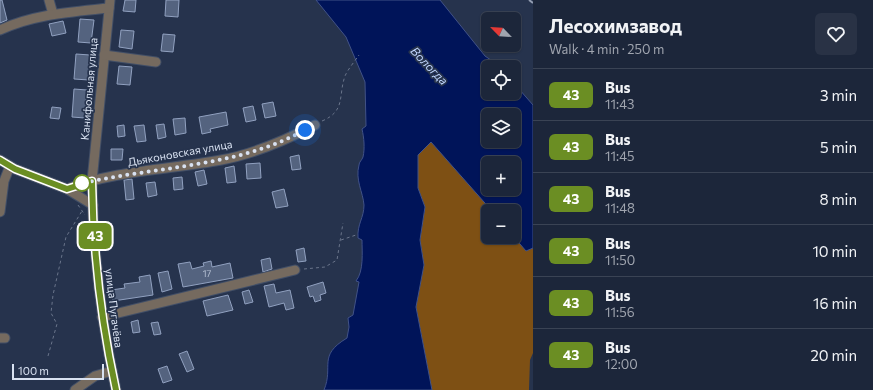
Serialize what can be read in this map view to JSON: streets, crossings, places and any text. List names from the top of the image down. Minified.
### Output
{"streets":{"street":["Канифольная улица","Дьяконовская улица","улица Пугачёва"]},"crossings":[["Канифольная улица","Дьяконовская улица"],["Канифольная улица","улица Пугачёва"],["Дьяконовская улица","улица Пугачёва"]],"water":["Вологда"],"lines":["bus line 43"],"house_numbers":["17"],"scale_bar":"100 m","north":"top left","page":{"on_map":"43","heading":["Лесохимзавод","Walk · 4 min · 250 m"],"map_buttons":["+","−"],"list":[{"mark":"43","name":"Bus","note":"11:43","value":"3 min"},{"mark":"43","name":"Bus","note":"11:45","value":"5 min"},{"mark":"43","name":"Bus","note":"11:48","value":"8 min"},{"mark":"43","name":"Bus","note":"11:50","value":"10 min"},{"mark":"43","name":"Bus","note":"11:56","value":"16 min"},{"mark":"43","name":"Bus","note":"12:00","value":"20 min"}],"scale":"100 m"}}
